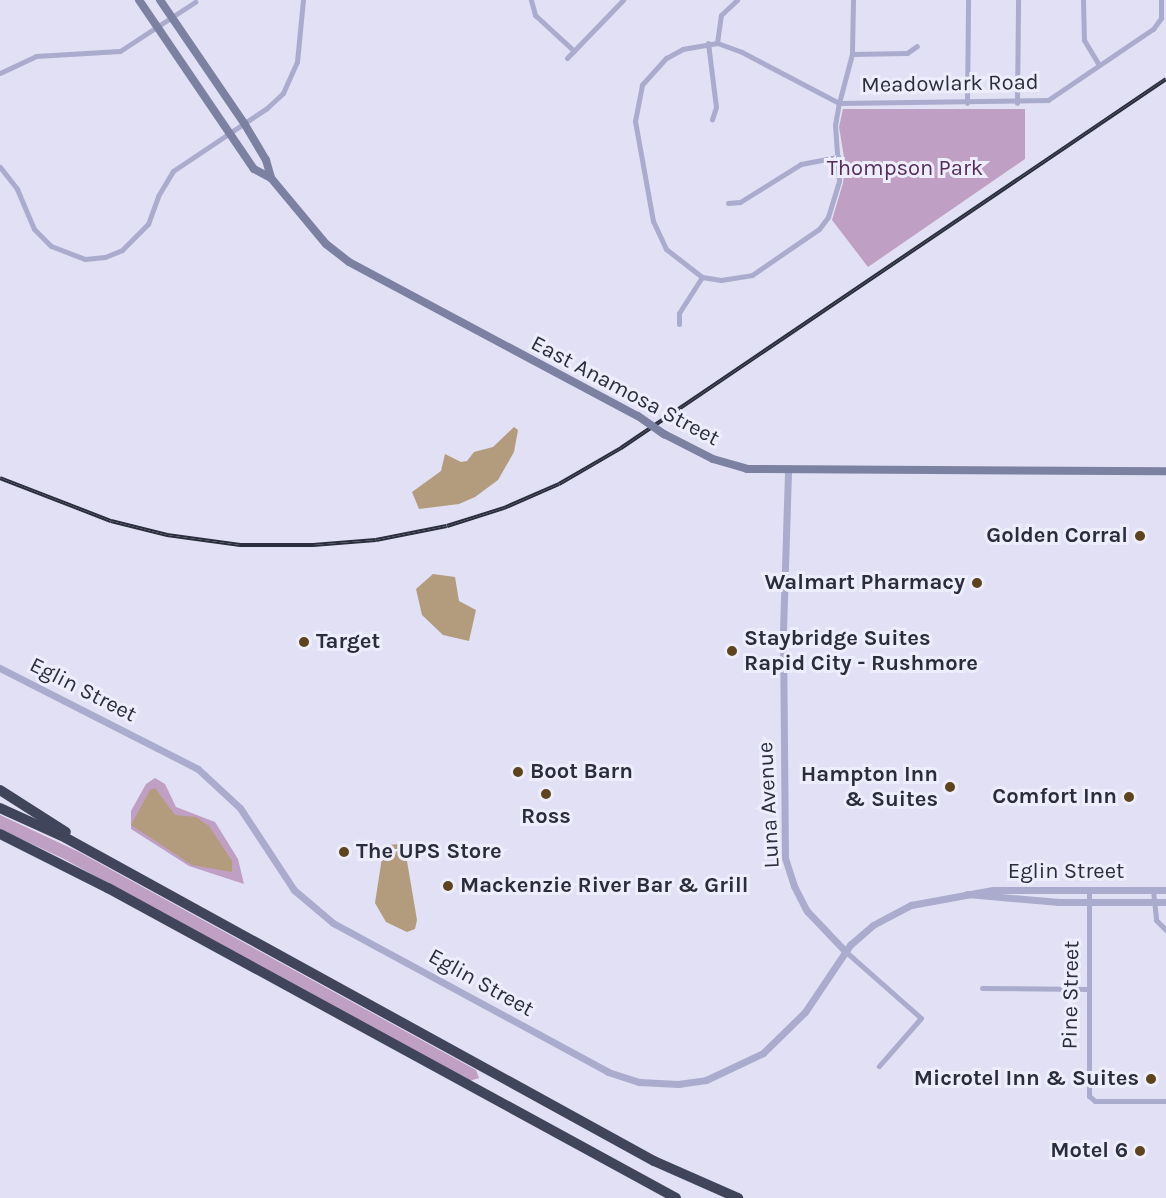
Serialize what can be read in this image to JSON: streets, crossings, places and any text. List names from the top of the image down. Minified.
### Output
{"streets":{"main road":["East Anamosa Street"],"street":["Meadowlark Road","Eglin Street","Luna Avenue","Pine Street"]},"crossings":[["East Anamosa Street","Luna Avenue"],["Eglin Street","Luna Avenue"],["Eglin Street","Pine Street"]],"parks":["Thompson Park"],"places":["Golden Corral","Walmart Pharmacy","Target","Staybridge Suites Rapid City - Rushmore","Boot Barn","Hampton Inn & Suites","Ross","Comfort Inn","The UPS Store","Mackenzie River Bar & Grill","Microtel Inn & Suites","Motel 6"]}
